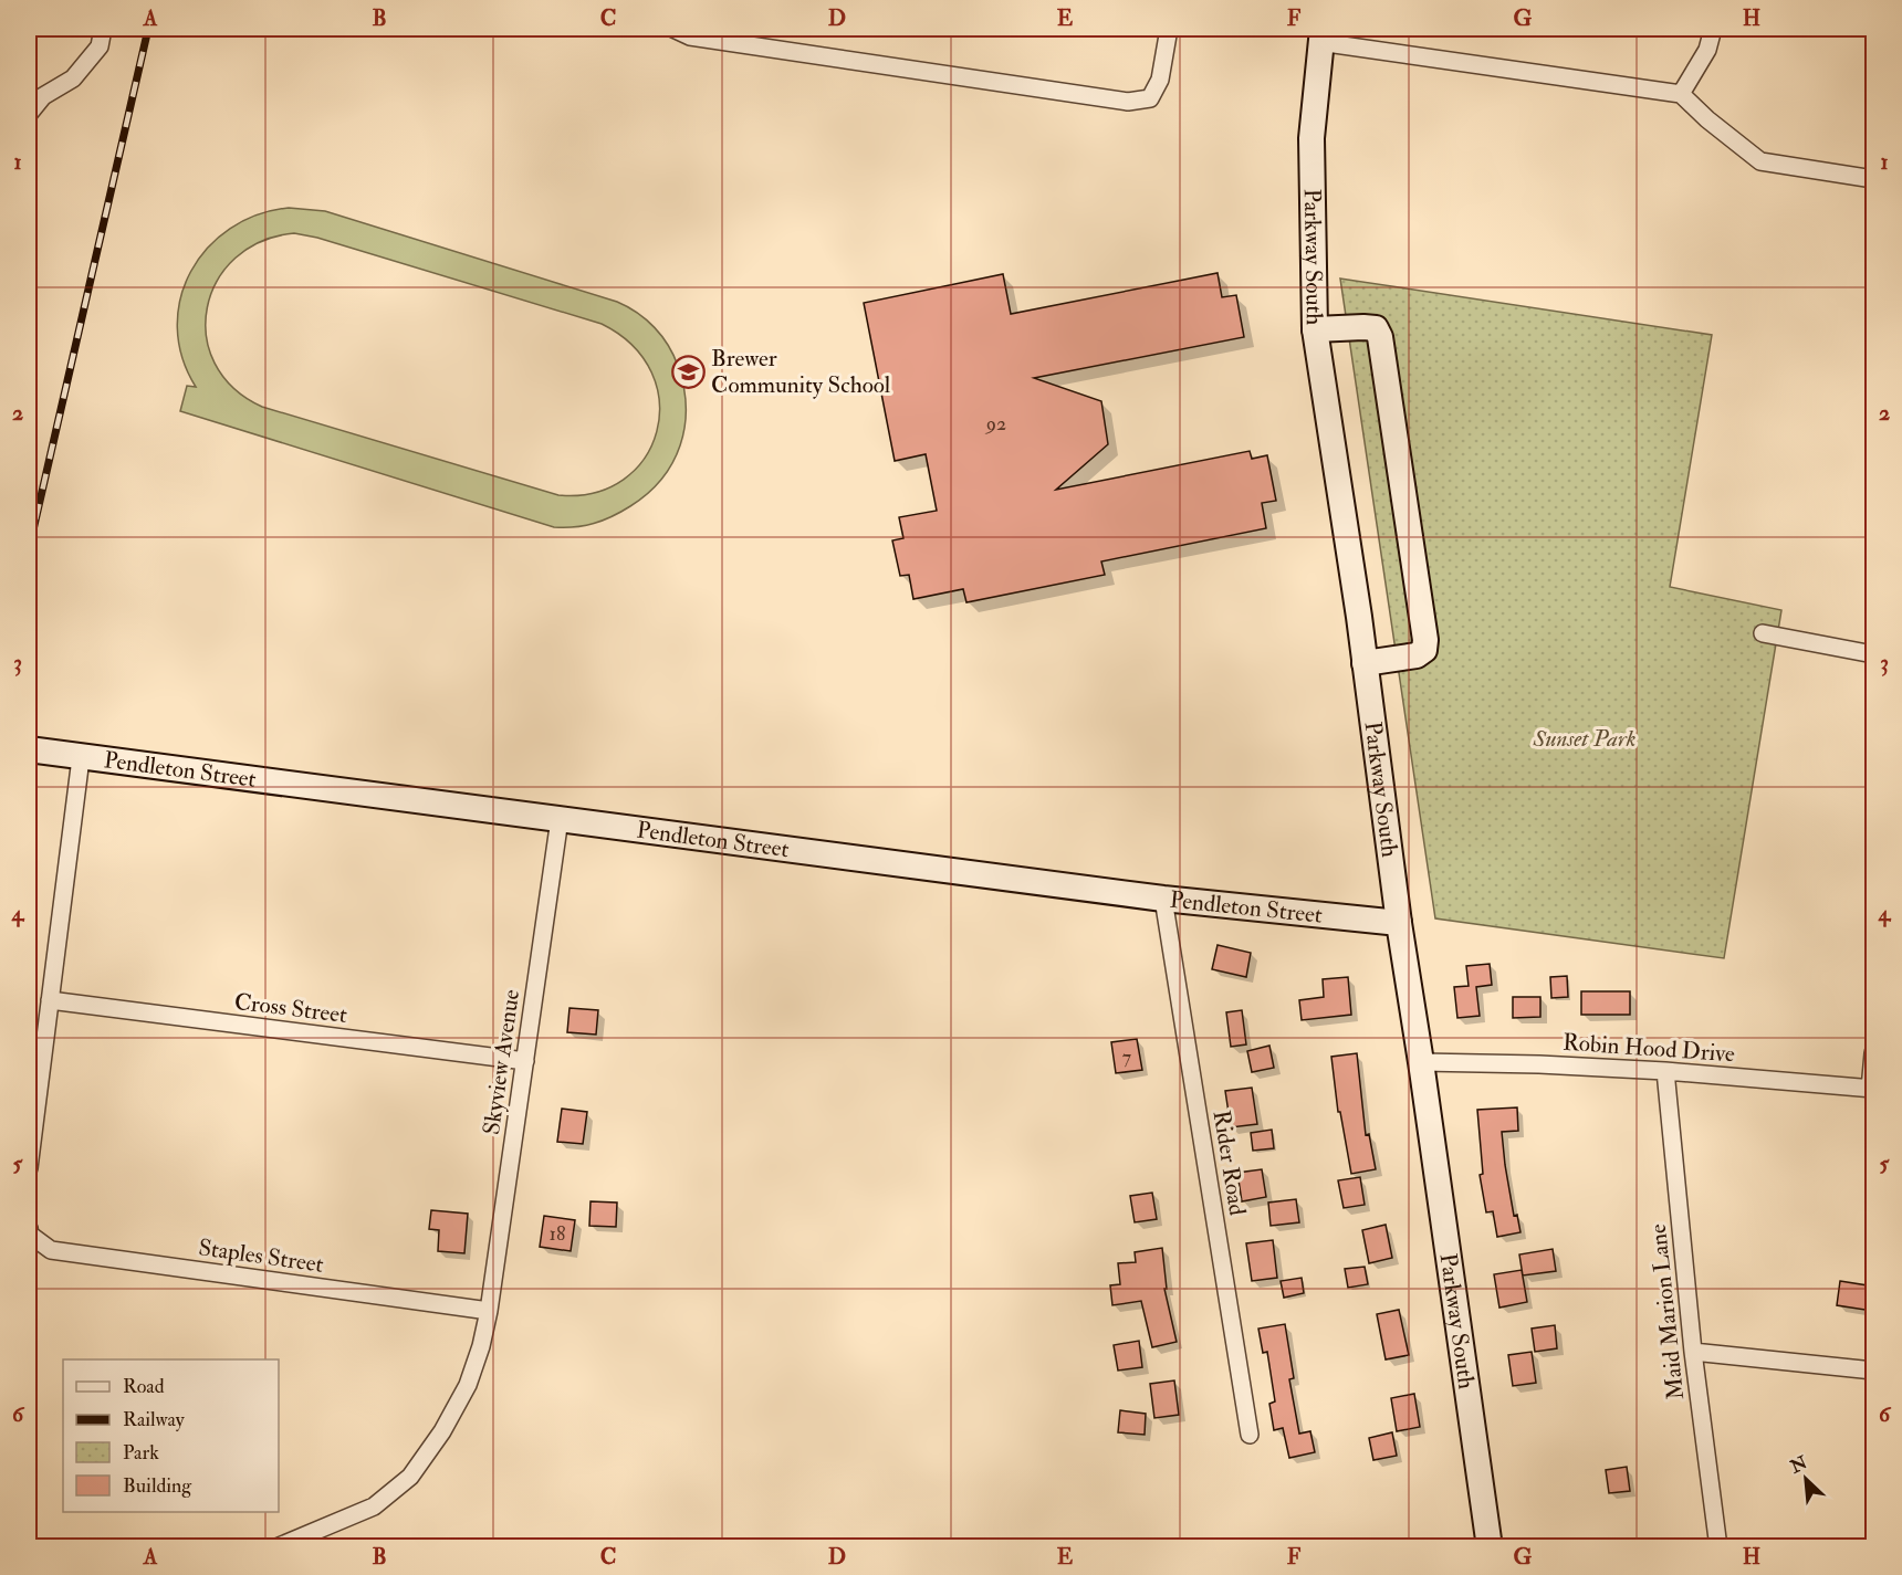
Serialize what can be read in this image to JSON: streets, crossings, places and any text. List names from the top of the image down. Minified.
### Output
{"streets":{"street":["Parkway South","Pendleton Street","Cross Street","Robin Hood Drive","Skyview Avenue","Rider Road","Staples Street","Maid Marion Lane"]},"crossings":[["Parkway South","Pendleton Street"],["Parkway South","Robin Hood Drive"],["Pendleton Street","Skyview Avenue"],["Pendleton Street","Rider Road"],["Cross Street","Skyview Avenue"],["Robin Hood Drive","Maid Marion Lane"],["Skyview Avenue","Staples Street"]],"parks":["Sunset Park"],"places":{"school or university":["Brewer Community School"]},"house_numbers":["92","7","18"],"legend":["Road","Railway","Park","Building"],"north":"top left","grid":{"columns":["A","B","C","D","E","F","G","H"],"rows":["1","2","3","4","5","6"]}}
